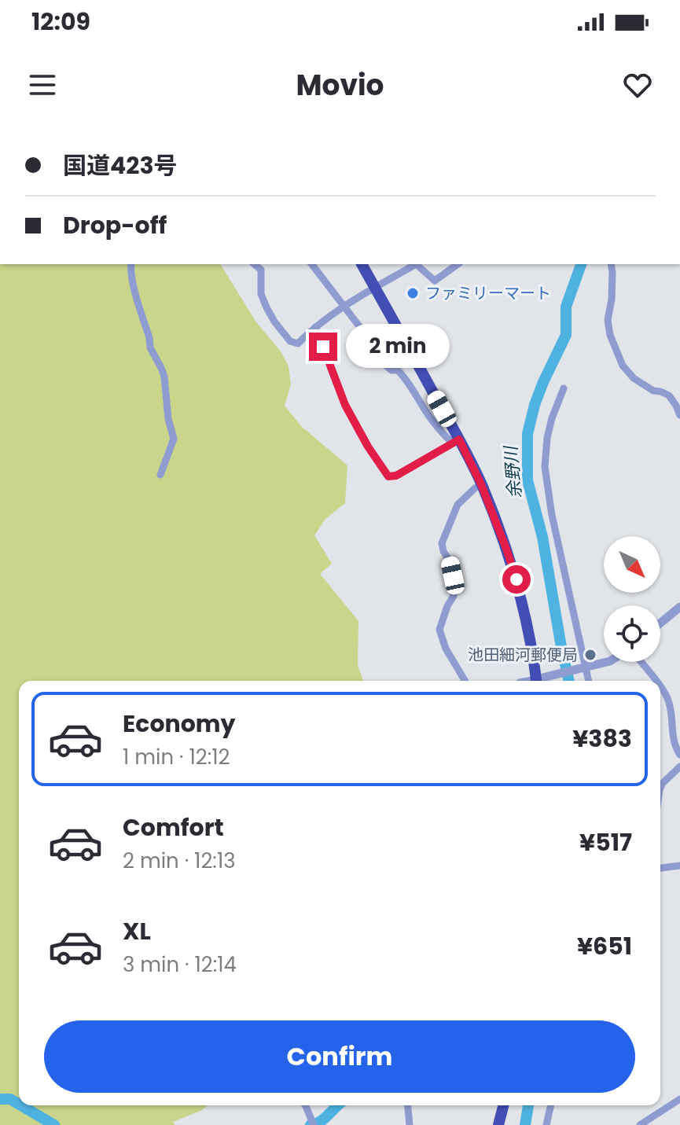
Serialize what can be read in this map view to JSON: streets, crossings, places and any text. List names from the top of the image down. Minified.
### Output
{"water":["余野川"],"places":["ファミリーマート","池田細河郵便局"],"north":"bottom right","page":{"status":"12:09","header":"Movio","banner":["国道423号","Drop-off"],"bubble":"2 min","list":[{"name":"Economy","note":"1 min · 12:12","value":"¥383"},{"name":"Comfort","note":"2 min · 12:13","value":"¥517"},{"name":"XL","note":"3 min · 12:14","value":"¥651"}],"buttons":"Confirm"}}
